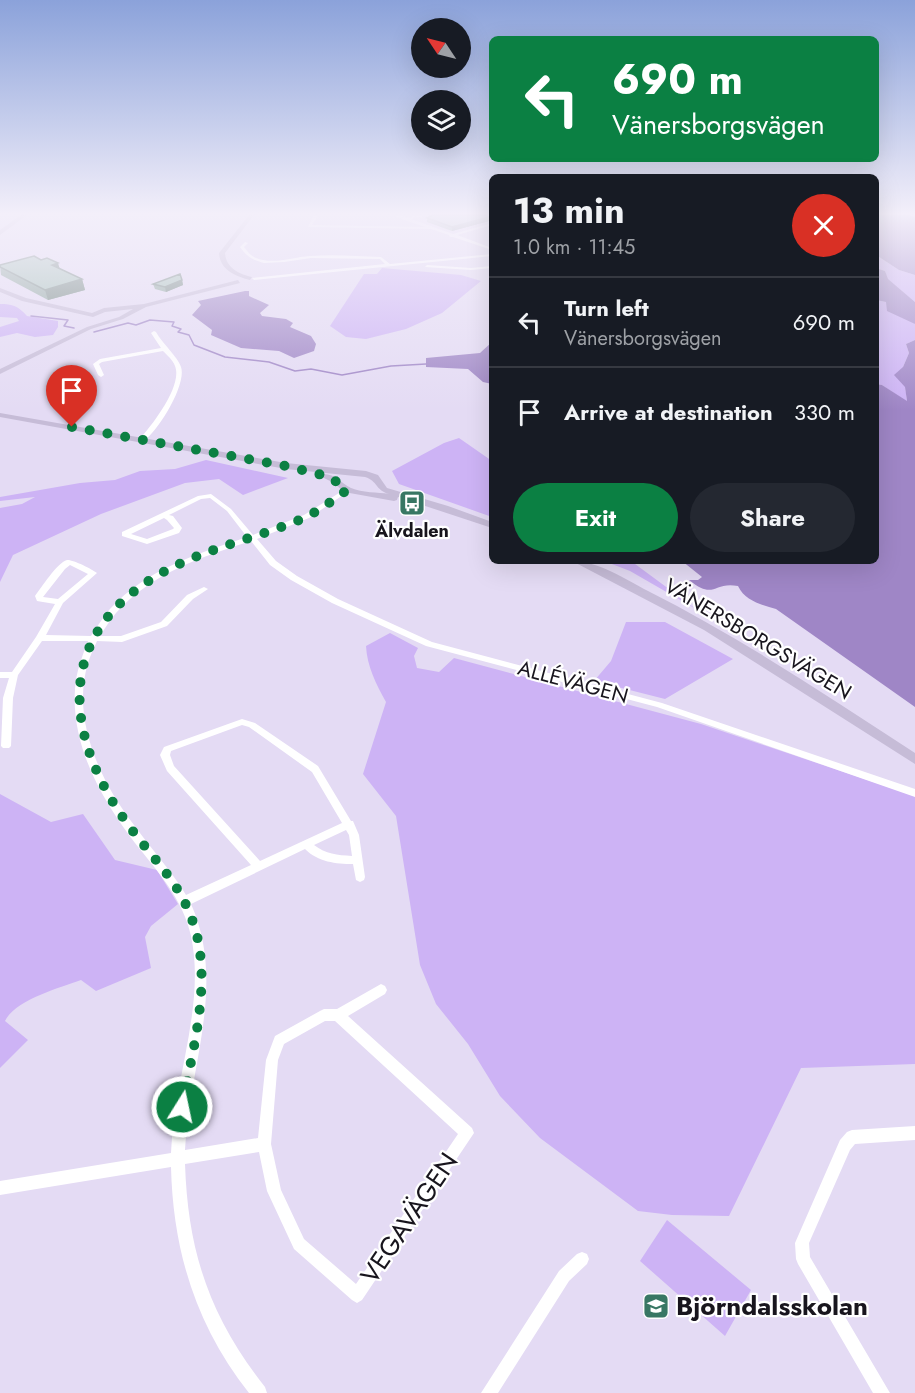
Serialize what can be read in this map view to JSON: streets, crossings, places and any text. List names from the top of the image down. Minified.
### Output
{"streets":{"main road":["VÄNERSBORGSVÄGEN"],"street":["ALLÉVÄGEN","VEGAVÄGEN"]},"places":{"bus stop":["Älvdalen"],"school or university":["Björndalsskolan"]},"north":"top left","page":{"turn":["690 m","Vänersborgsvägen"],"heading":["13 min","1.0 km · 11:45"],"list":[{"name":"Turn left","note":"Vänersborgsvägen","value":"690 m"},{"name":"Arrive at destination","value":"330 m"}],"buttons":["Exit","Share"]}}
